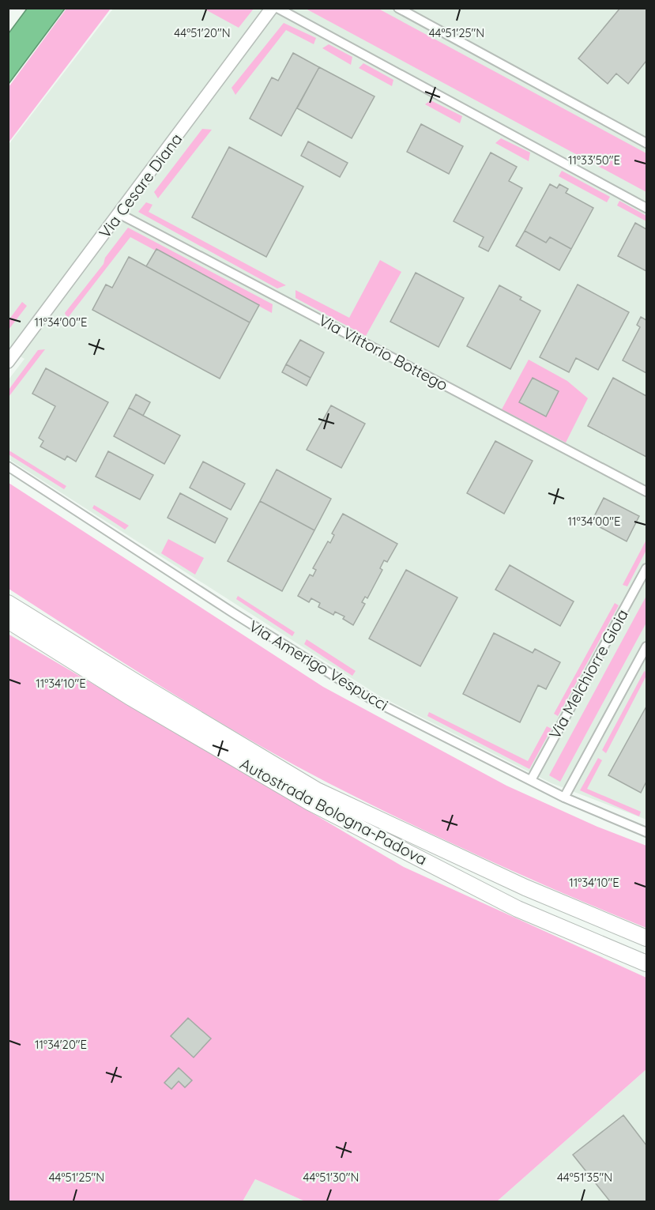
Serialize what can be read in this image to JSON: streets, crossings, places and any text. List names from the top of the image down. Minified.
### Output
{"streets":{"highway":["Autostrada Bologna-Padova"],"main road":["Via Cesare Diana"],"street":["Via Vittorio Bottego","Via Amerigo Vespucci","Via Melchiorre Gioia"]},"crossings":[["Via Cesare Diana","Via Vittorio Bottego"],["Via Amerigo Vespucci","Via Melchiorre Gioia"]],"coordinates":["44°51'20\"N","44°51'25\"N","11°33'50\"E","11°34'00\"E","11°34'10\"E","11°34'20\"E","44°51'30\"N","44°51'35\"N"]}
